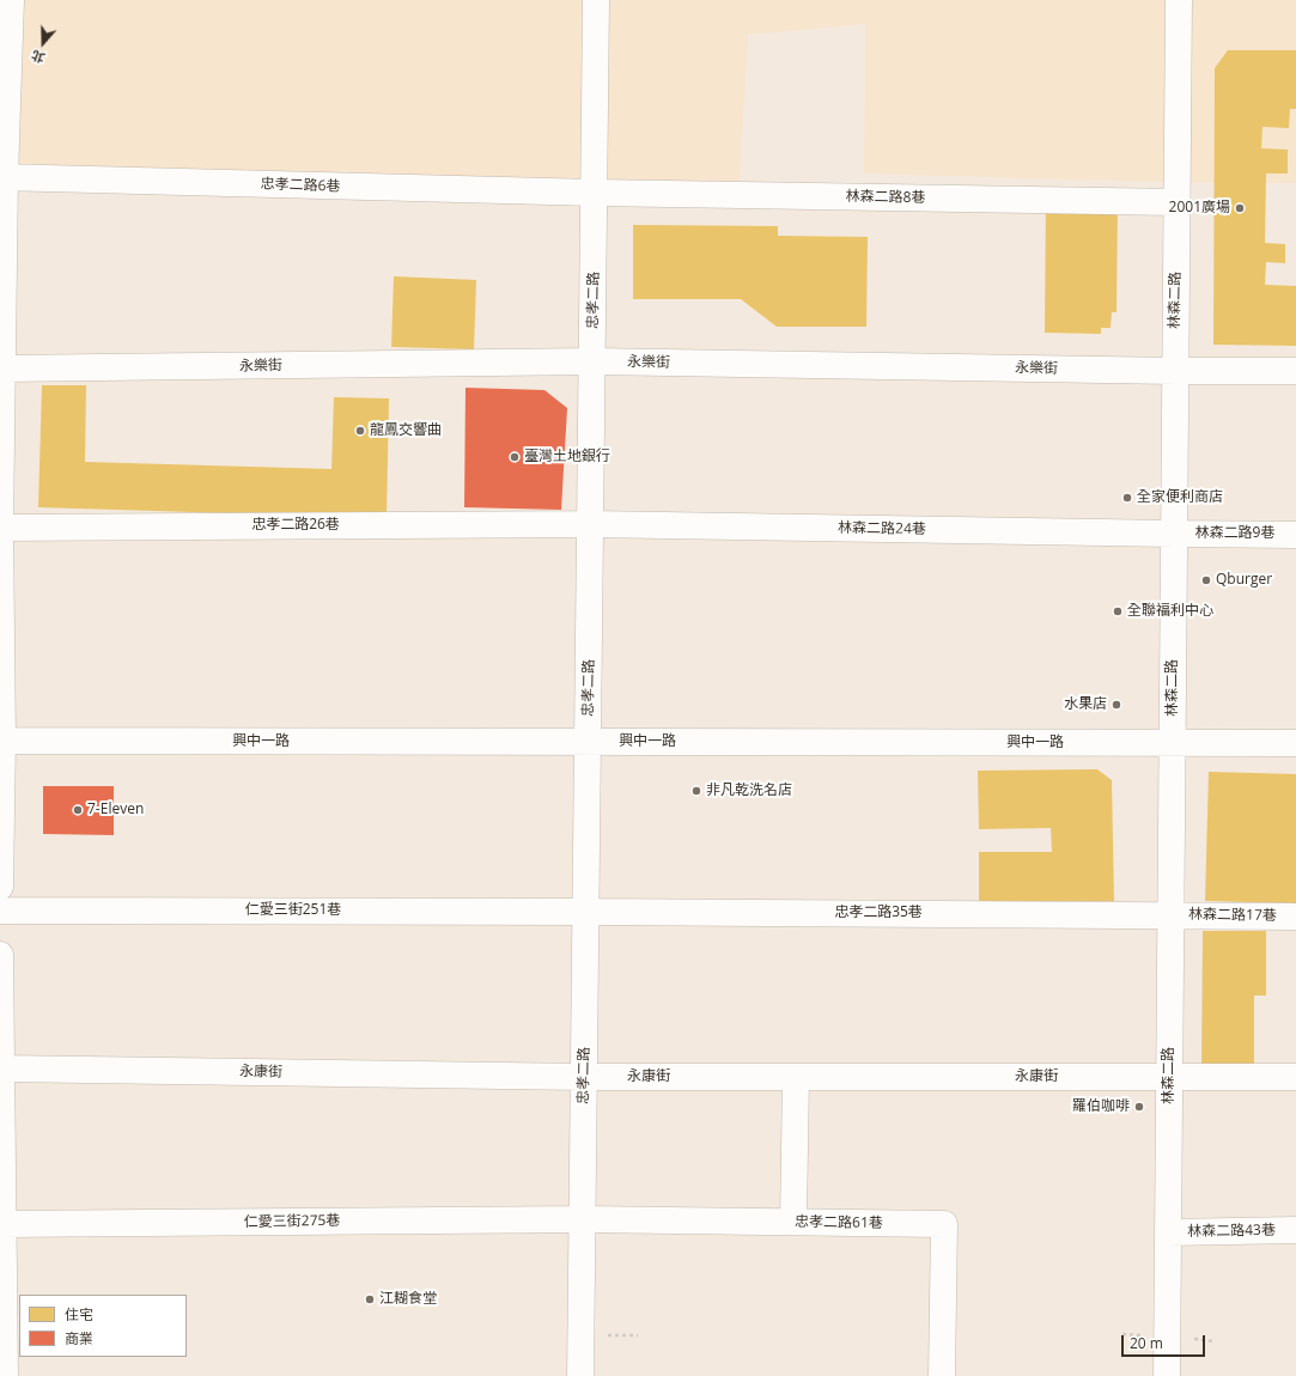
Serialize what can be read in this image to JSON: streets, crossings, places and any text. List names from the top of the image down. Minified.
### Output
{"streets":{"street":["忠孝二路6巷","林森二路8巷","忠孝二路","林森二路","永樂街","忠孝二路26巷","林森二路24巷","林森二路9巷","興中一路","仁愛三街251巷","忠孝二路35巷","林森二路17巷","永康街","仁愛三街275巷","忠孝二路61巷","林森二路43巷"]},"crossings":[["忠孝二路6巷","林森二路8巷"],["忠孝二路6巷","忠孝二路"],["林森二路8巷","忠孝二路"],["林森二路8巷","林森二路"],["忠孝二路","永樂街"],["忠孝二路","忠孝二路26巷"],["忠孝二路","林森二路24巷"],["忠孝二路","興中一路"],["忠孝二路","仁愛三街251巷"],["忠孝二路","忠孝二路35巷"],["忠孝二路","永康街"],["忠孝二路","仁愛三街275巷"],["忠孝二路","忠孝二路61巷"],["林森二路","永樂街"],["林森二路","林森二路24巷"],["林森二路","林森二路9巷"],["林森二路","興中一路"],["林森二路","忠孝二路35巷"],["林森二路","林森二路17巷"],["林森二路","永康街"],["林森二路","林森二路43巷"],["忠孝二路26巷","林森二路24巷"],["林森二路24巷","林森二路9巷"],["仁愛三街251巷","忠孝二路35巷"],["忠孝二路35巷","林森二路17巷"],["仁愛三街275巷","忠孝二路61巷"]],"places":["2001廣場","龍鳳交響曲","臺灣土地銀行","全家便利商店","Qburger","全聯福利中心","水果店","非凡乾洗名店","7-Eleven","羅伯咖啡","江糊食堂"],"legend":["住宅","商業"],"scale_bar":"20 m","north":"bottom"}
